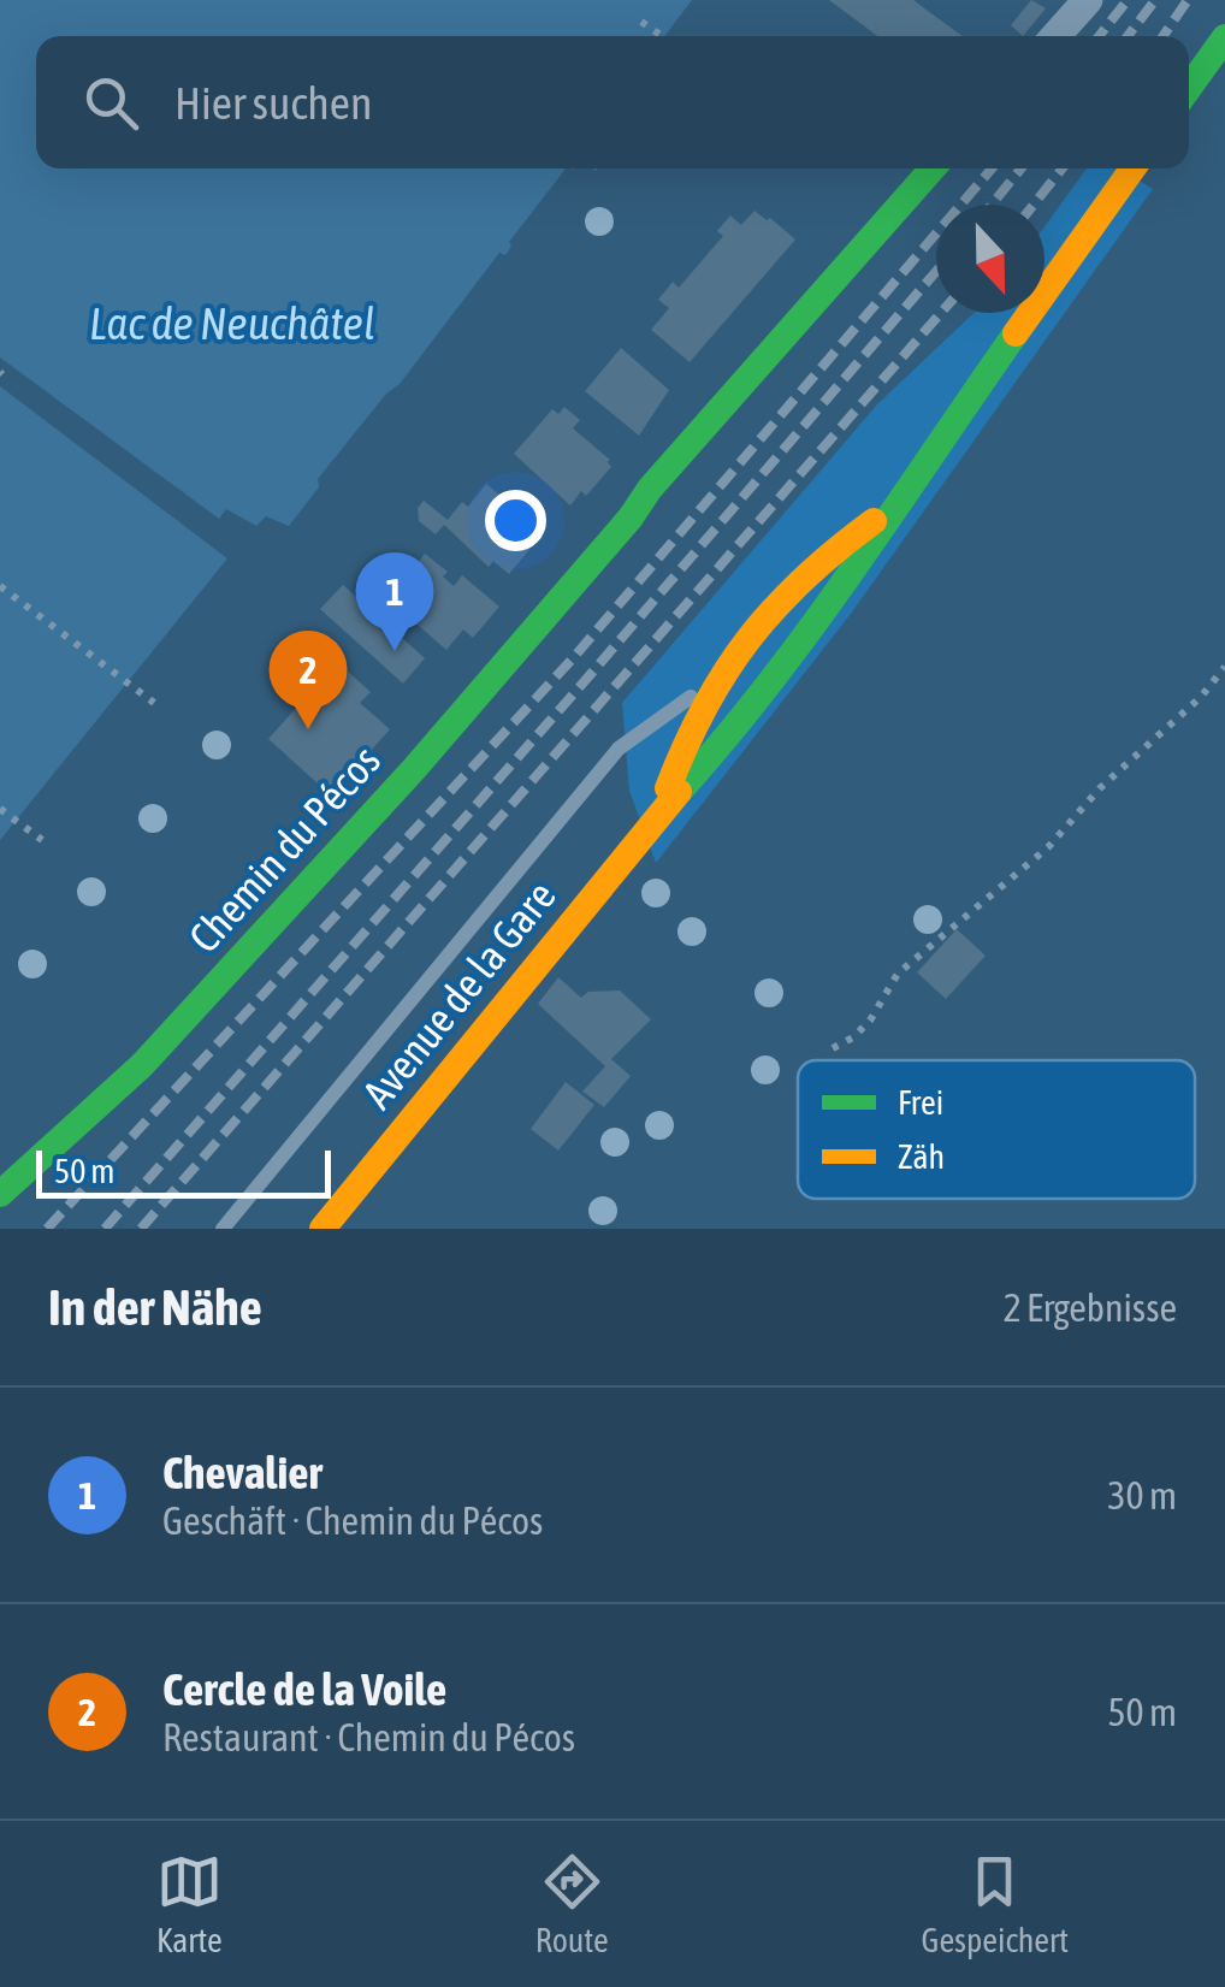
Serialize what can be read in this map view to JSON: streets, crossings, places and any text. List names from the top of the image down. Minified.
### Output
{"streets":{"main road":["Chemin du Pécos","Avenue de la Gare"]},"water":["Lac de Neuchâtel"],"legend":["Frei","Zäh"],"scale_bar":"50 m","north":"bottom","page":{"search":"Hier suchen","pins":["1","2"],"scale":"50 m","heading":["In der Nähe","2 Ergebnisse"],"list":[{"mark":"1","name":"Chevalier","note":"Geschäft · Chemin du Pécos","value":"30 m"},{"mark":"2","name":"Cercle de la Voile","note":"Restaurant · Chemin du Pécos","value":"50 m"}],"nav":["Karte","Route","Gespeichert"]}}
